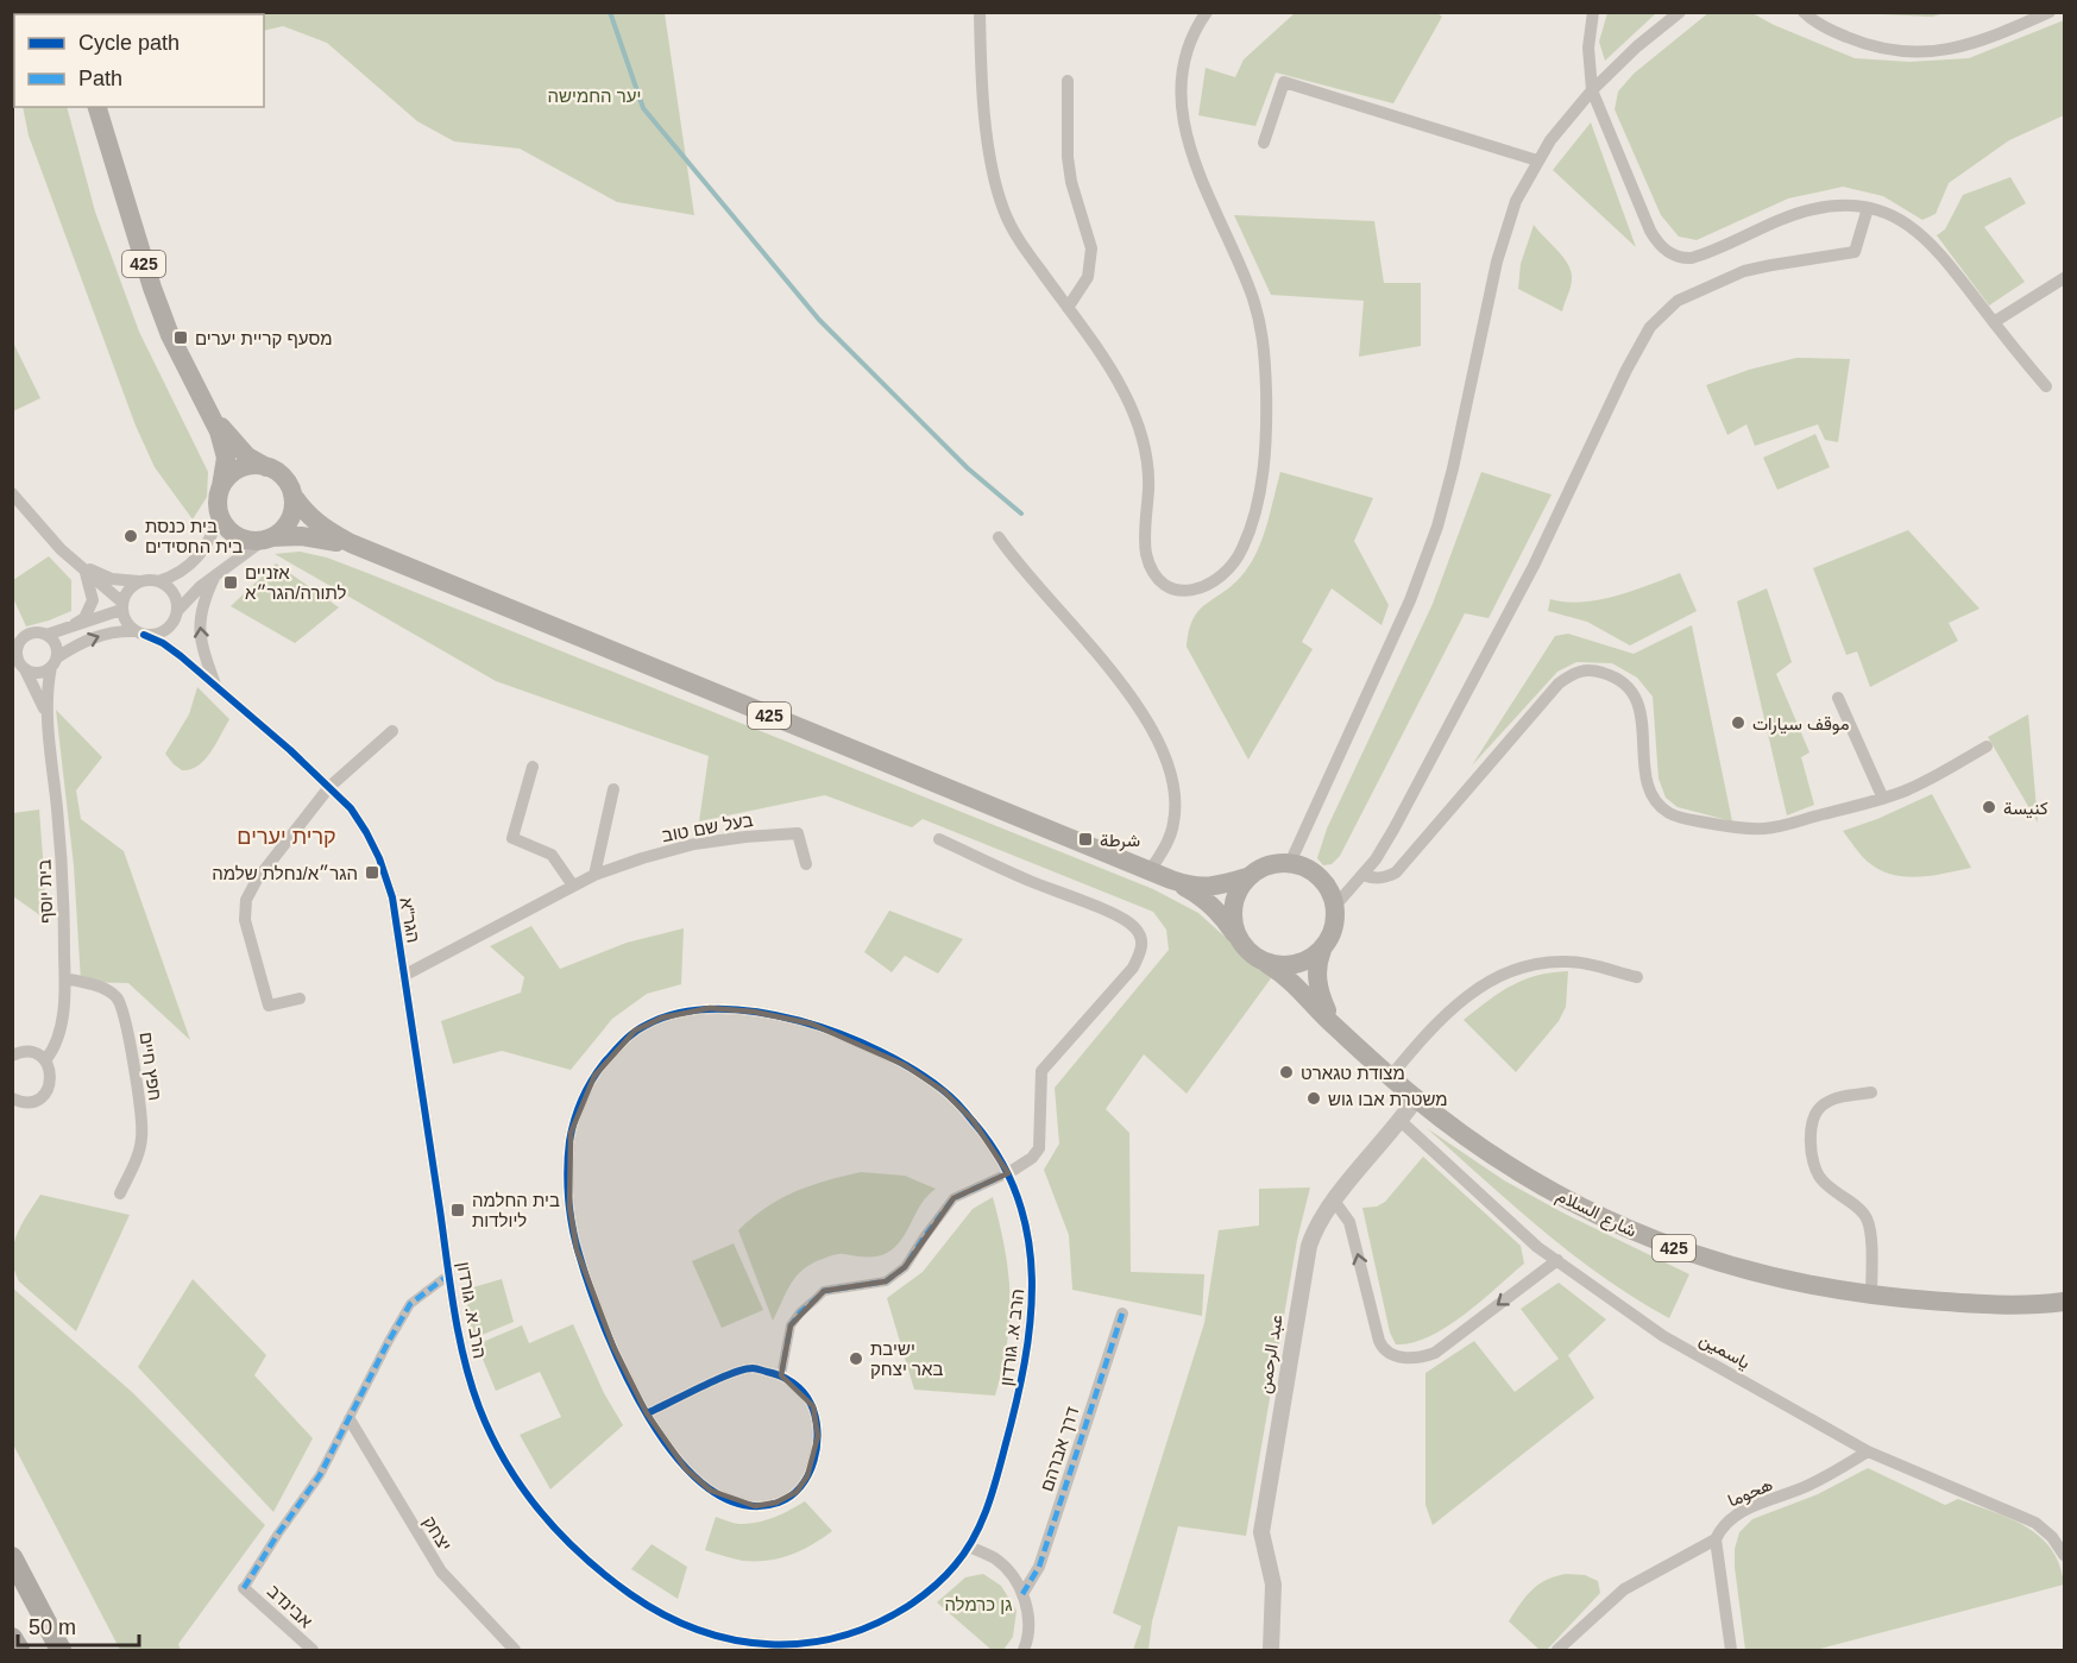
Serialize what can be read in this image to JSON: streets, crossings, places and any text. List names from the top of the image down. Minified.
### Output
{"streets":{"main road":["425","شارع السلام"],"street":["בעל שם טוב","בית יוסף","הגר\"א","חפץ חיים","הרב א. גורדון","ياسمين","عبد الرحمن","דרך אברהם","هحوما","יצחק","אבינדב"]},"crossings":[["425","شارع السلام"],["בעל שם טוב","הגר\"א"],["בית יוסף","חפץ חיים"],["הגר\"א","הרב א. גורדון"],["شارع السلام","عبد الرحمن"],["ياسمين","عبد الرحمن"],["ياسمين","هحوما"]],"districts":["קרית יערים"],"parks":["יער החמישה","גן כרמלה"],"places":{"transit":["מסעף קריית יערים","אזניים לתורה/הגר״א","شرطة","הגר״א/נחלת שלמה","בית החלמה ליולדות"],"other":["בית כנסת בית החסידים","موقف سيارات","كنيسة","מצודת טגארט","משטרת אבו גוש","ישיבת באר יצחק"]},"legend":["Cycle path","Path"],"scale_bar":"50 m"}
